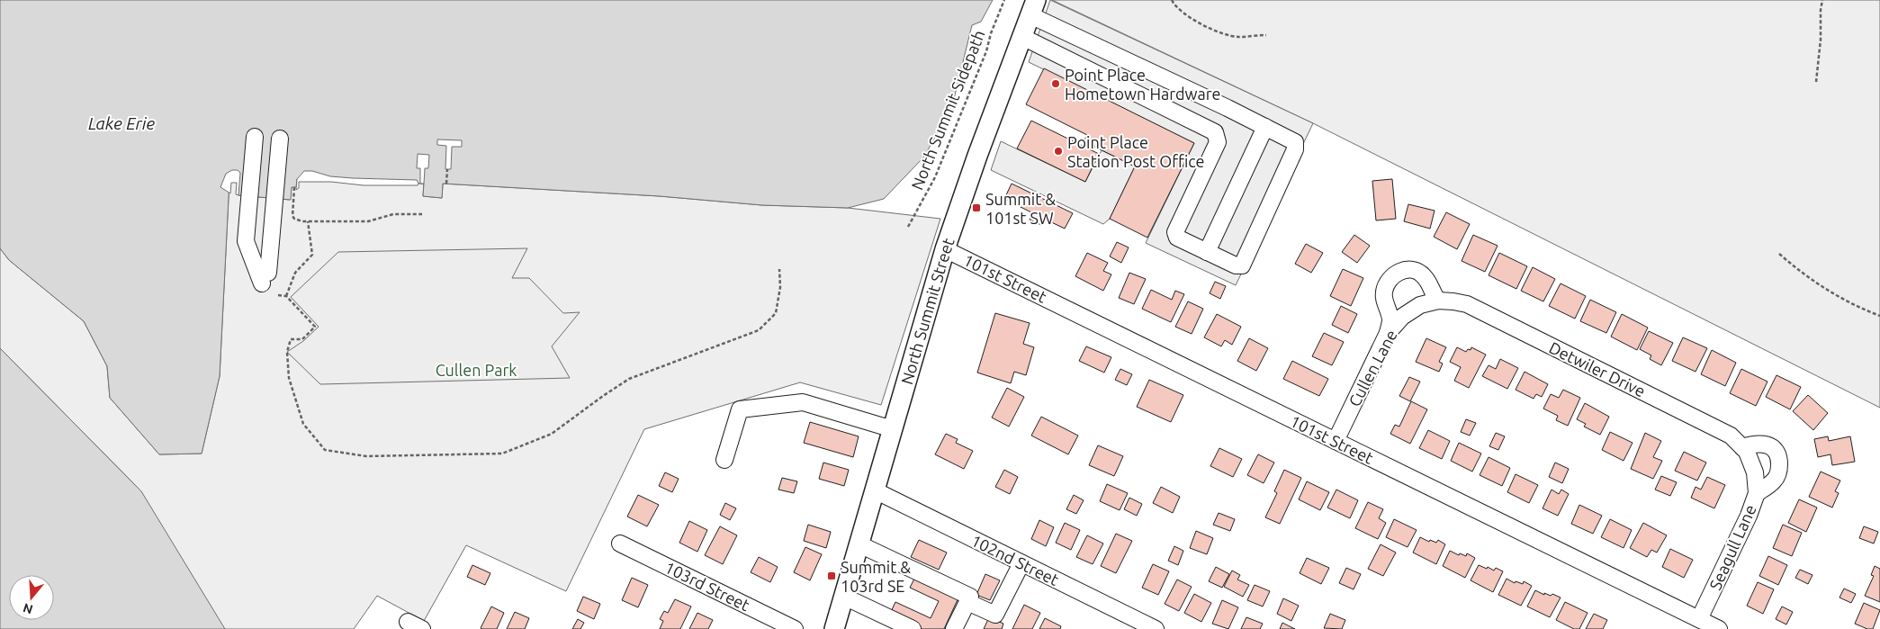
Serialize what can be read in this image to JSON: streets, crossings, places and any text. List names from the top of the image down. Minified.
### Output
{"streets":{"main road":["North Summit Street"],"street":["101st Street","Cullen Lane","Detwiler Drive","Seagull Lane","102nd Street","103rd Street"],"path":["North Summit Sidepath"]},"crossings":[["101st Street","North Summit Street"],["101st Street","Cullen Lane"],["101st Street","Seagull Lane"],["North Summit Street","102nd Street"],["Cullen Lane","Detwiler Drive"],["Detwiler Drive","Seagull Lane"]],"water":["Lake Erie"],"parks":["Cullen Park"],"places":{"other":["Point Place Hometown Hardware","Point Place Station Post Office"],"transit":["Summit & 101st SW","Summit & 103rd SE"]},"north":"bottom"}
